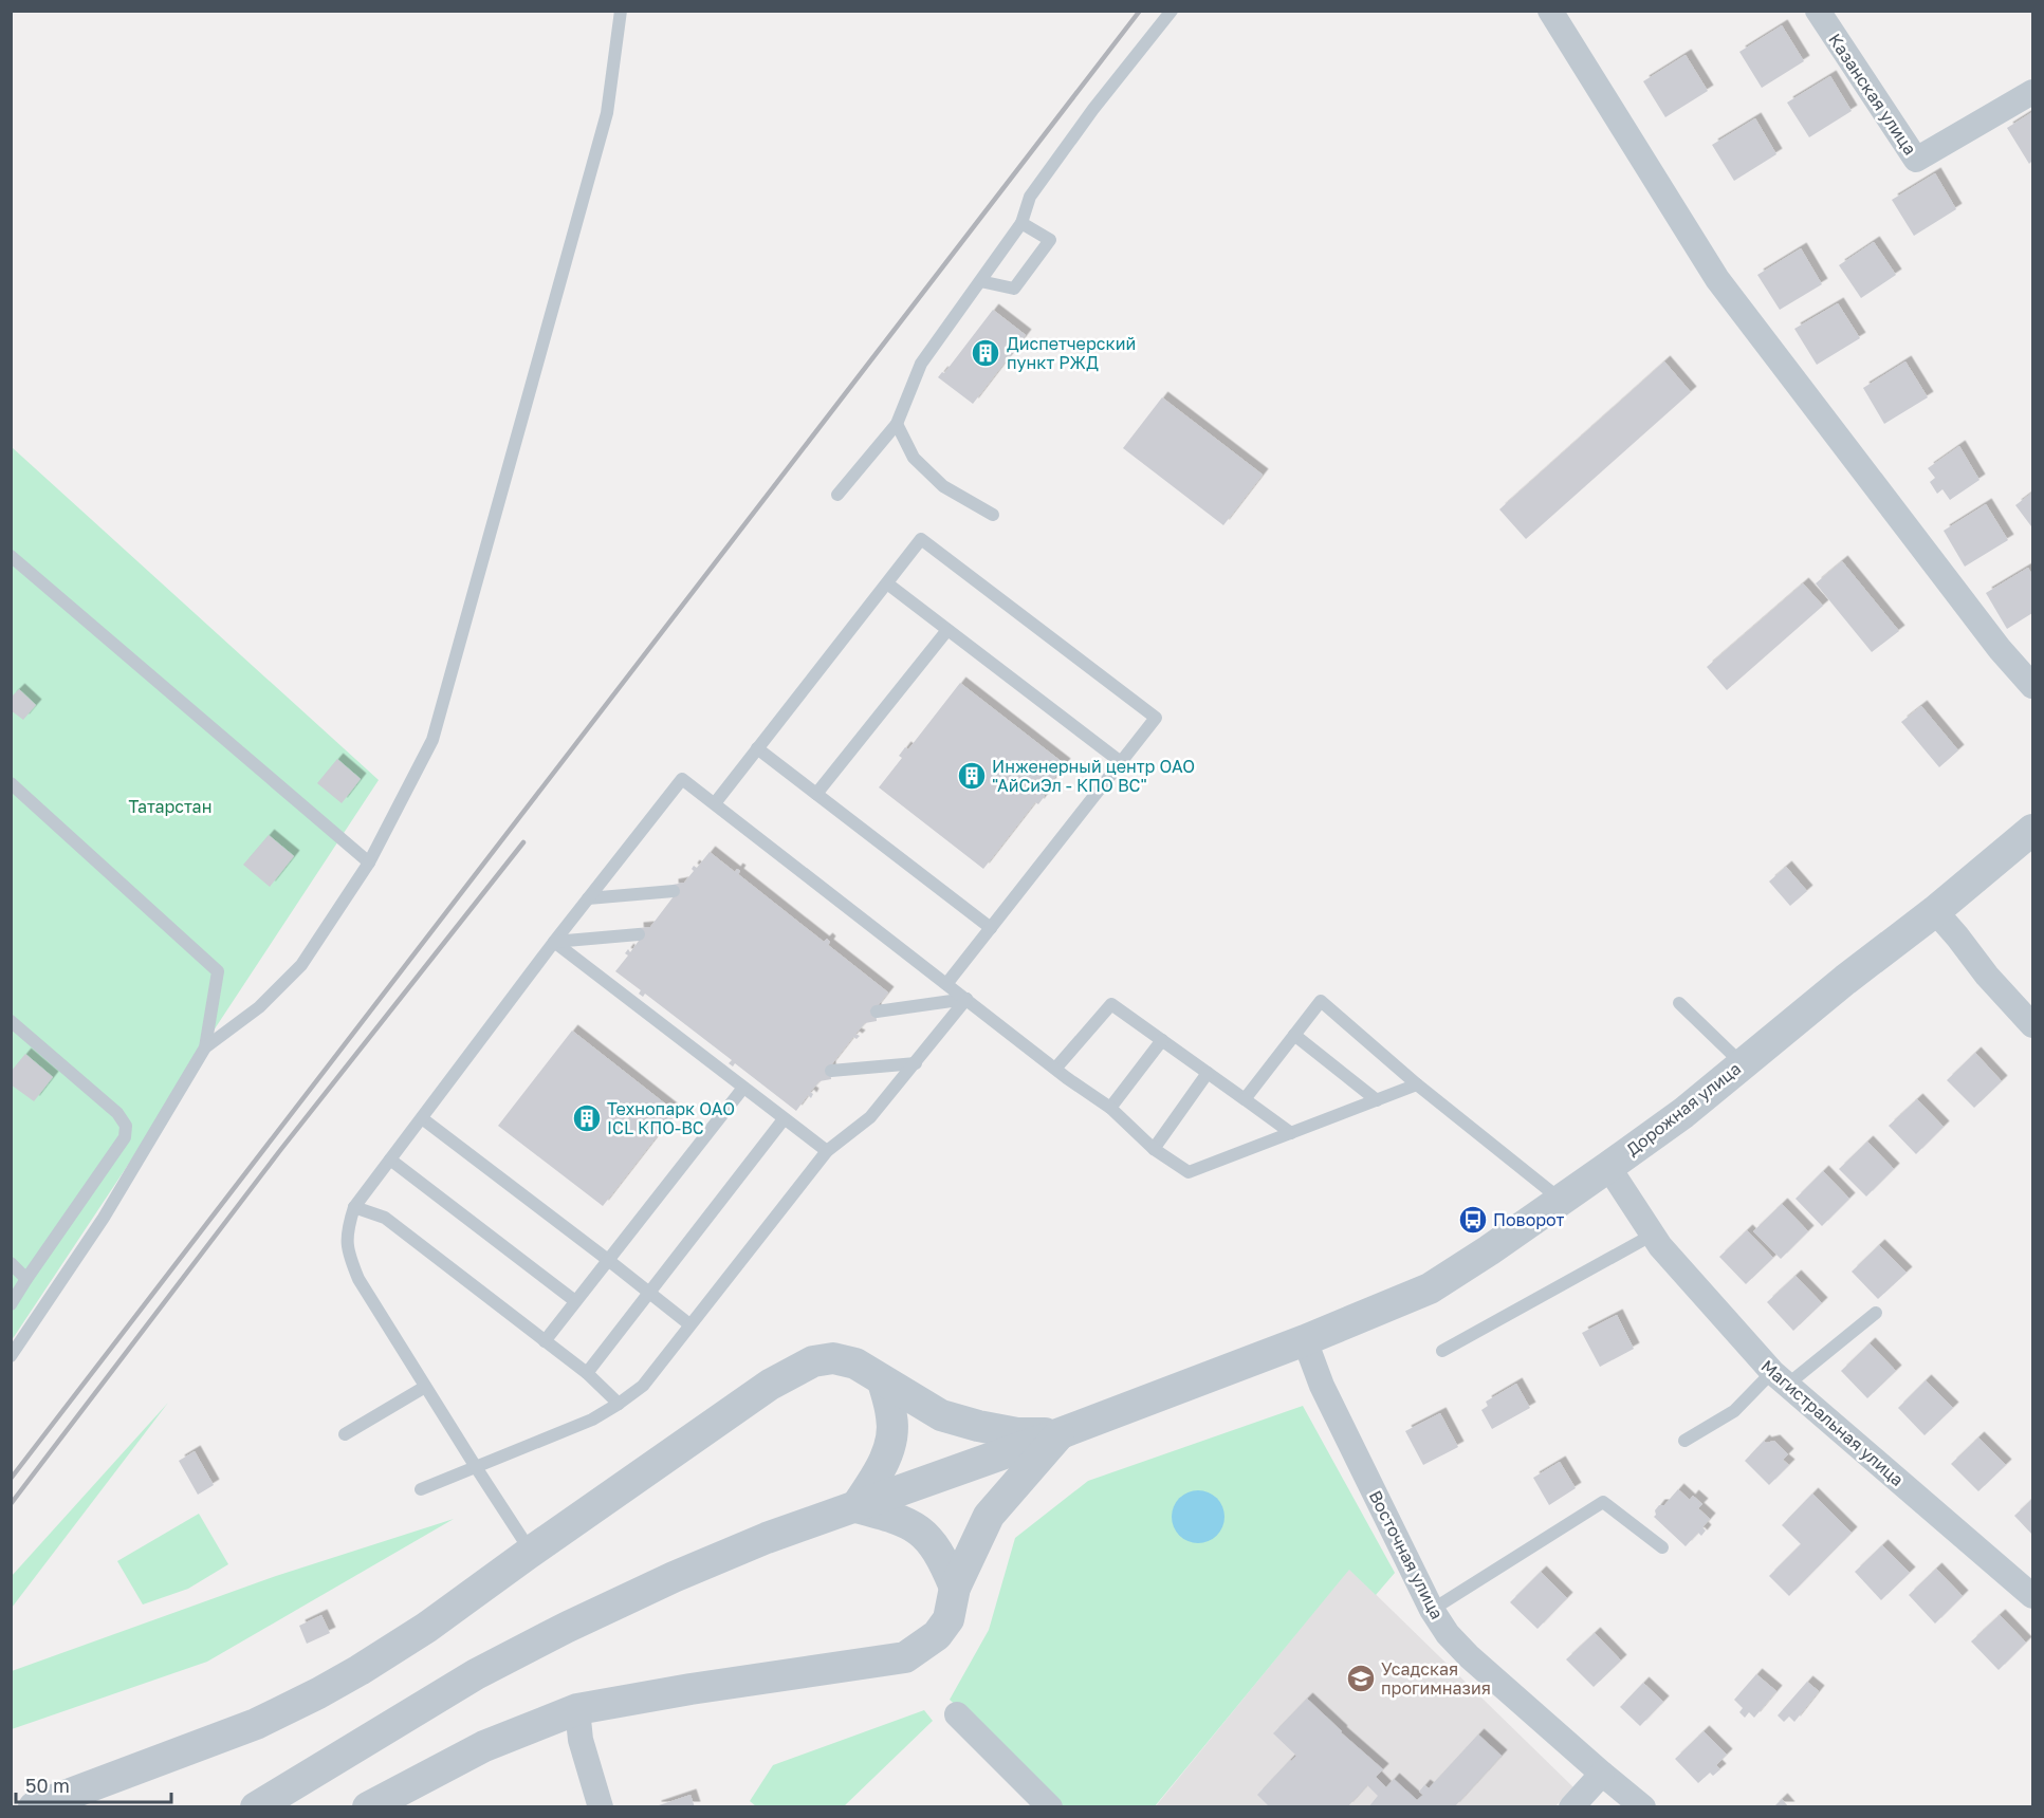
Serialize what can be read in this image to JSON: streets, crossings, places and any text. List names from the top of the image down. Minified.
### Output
{"streets":{"street":["Казанская улица","Дорожная улица","Магистральная улица","Восточная улица"]},"crossings":[["Дорожная улица","Магистральная улица"],["Дорожная улица","Восточная улица"]],"parks":["Татарстан"],"places":{"building":["Диспетчерский пункт РЖД","Инженерный центр ОАО \"АйСиЭл - КПО ВС\"","Технопарк OAO ICL КПО-ВС"],"bus stop":["Поворот"],"school or university":["Усадская прогимназия"]},"scale_bar":"50 m"}
